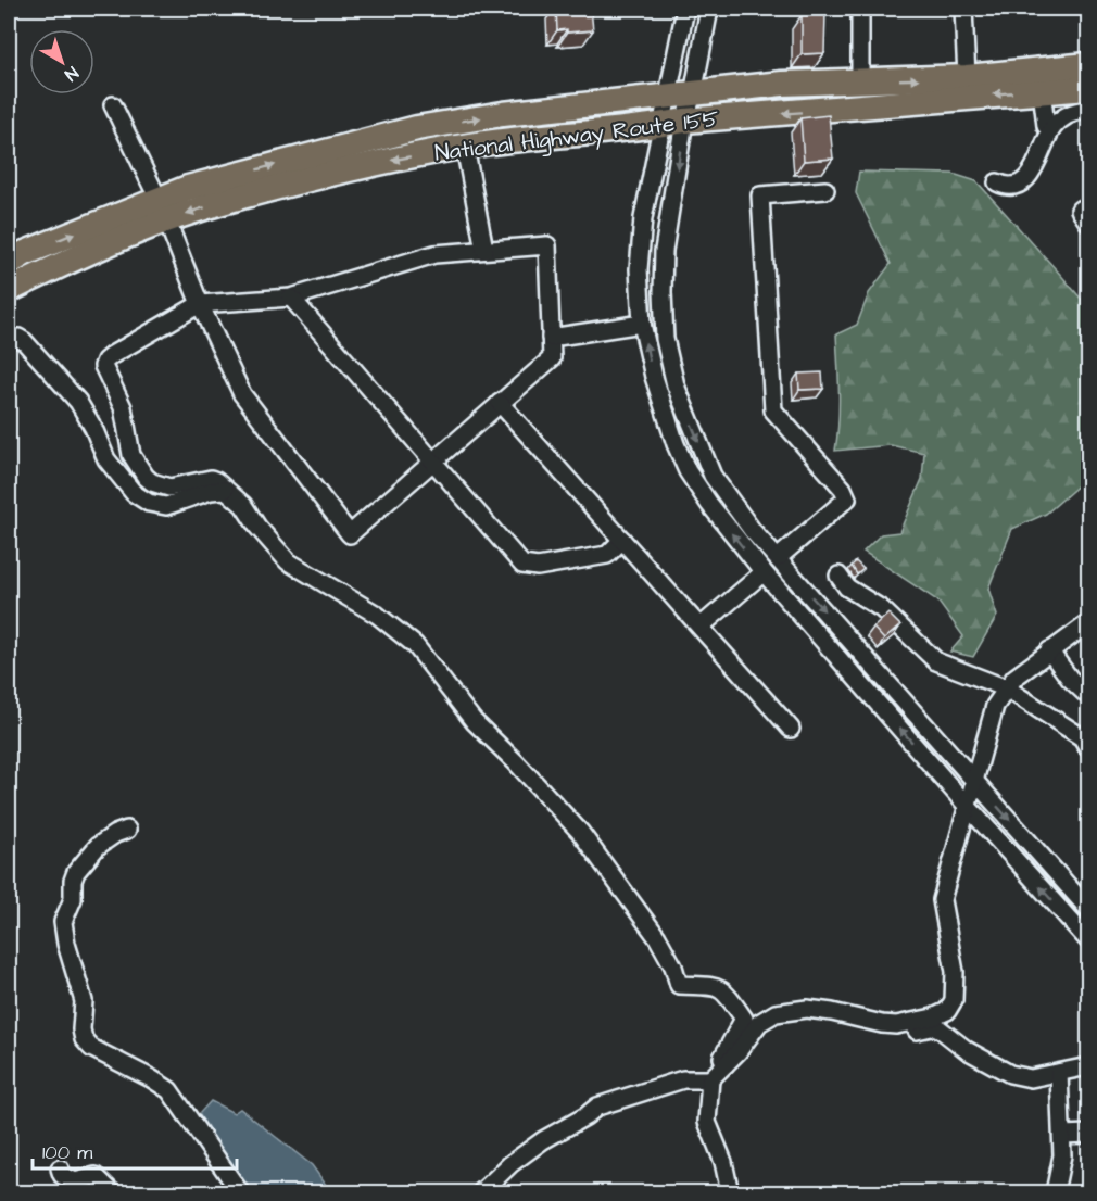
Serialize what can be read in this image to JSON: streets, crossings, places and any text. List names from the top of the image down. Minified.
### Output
{"streets":{"highway":["National Highway Route 155"]},"scale_bar":"100 m","north":"bottom right"}
